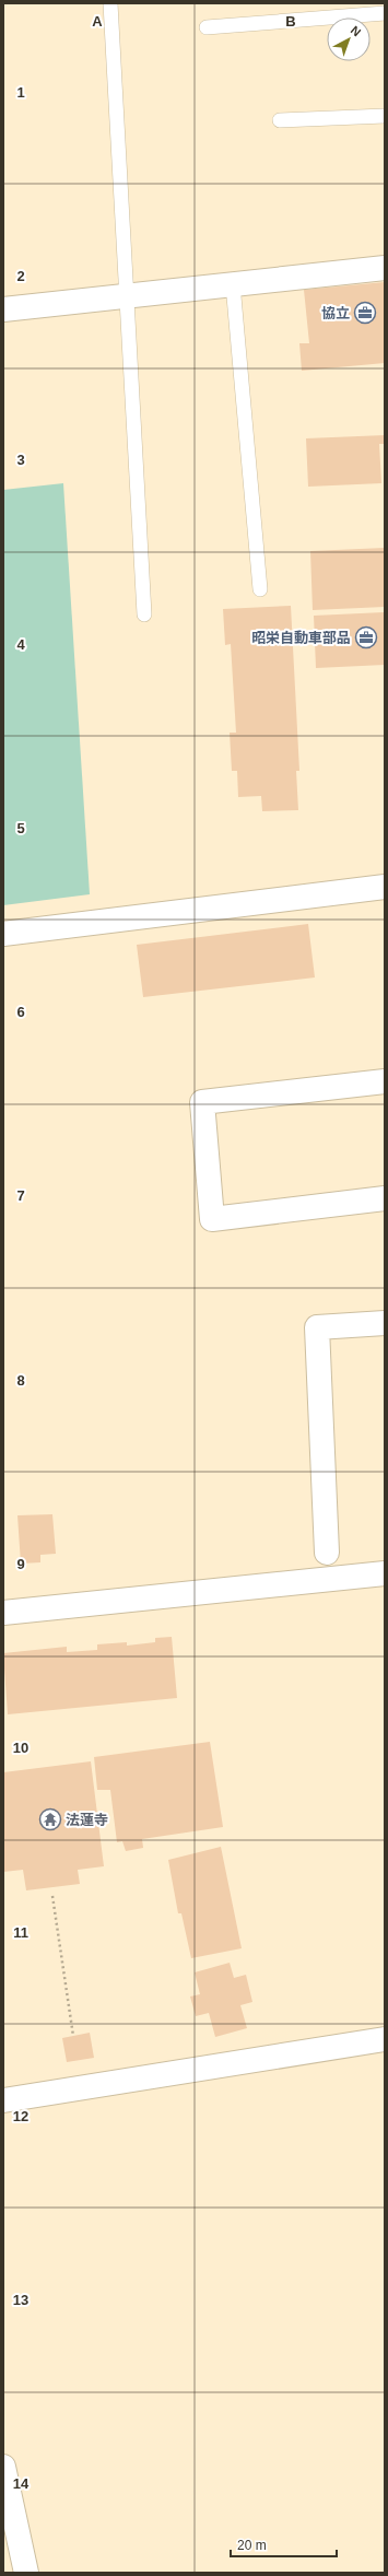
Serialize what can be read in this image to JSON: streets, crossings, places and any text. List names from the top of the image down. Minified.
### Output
{"places":{"office":["協立","昭栄自動車部品"],"temple":["法蓮寺"]},"scale_bar":"20 m","north":"top right","grid":{"columns":["A","B"],"rows":["1","2","3","4","5","6","7","8","9","10","11","12","13","14"]}}
